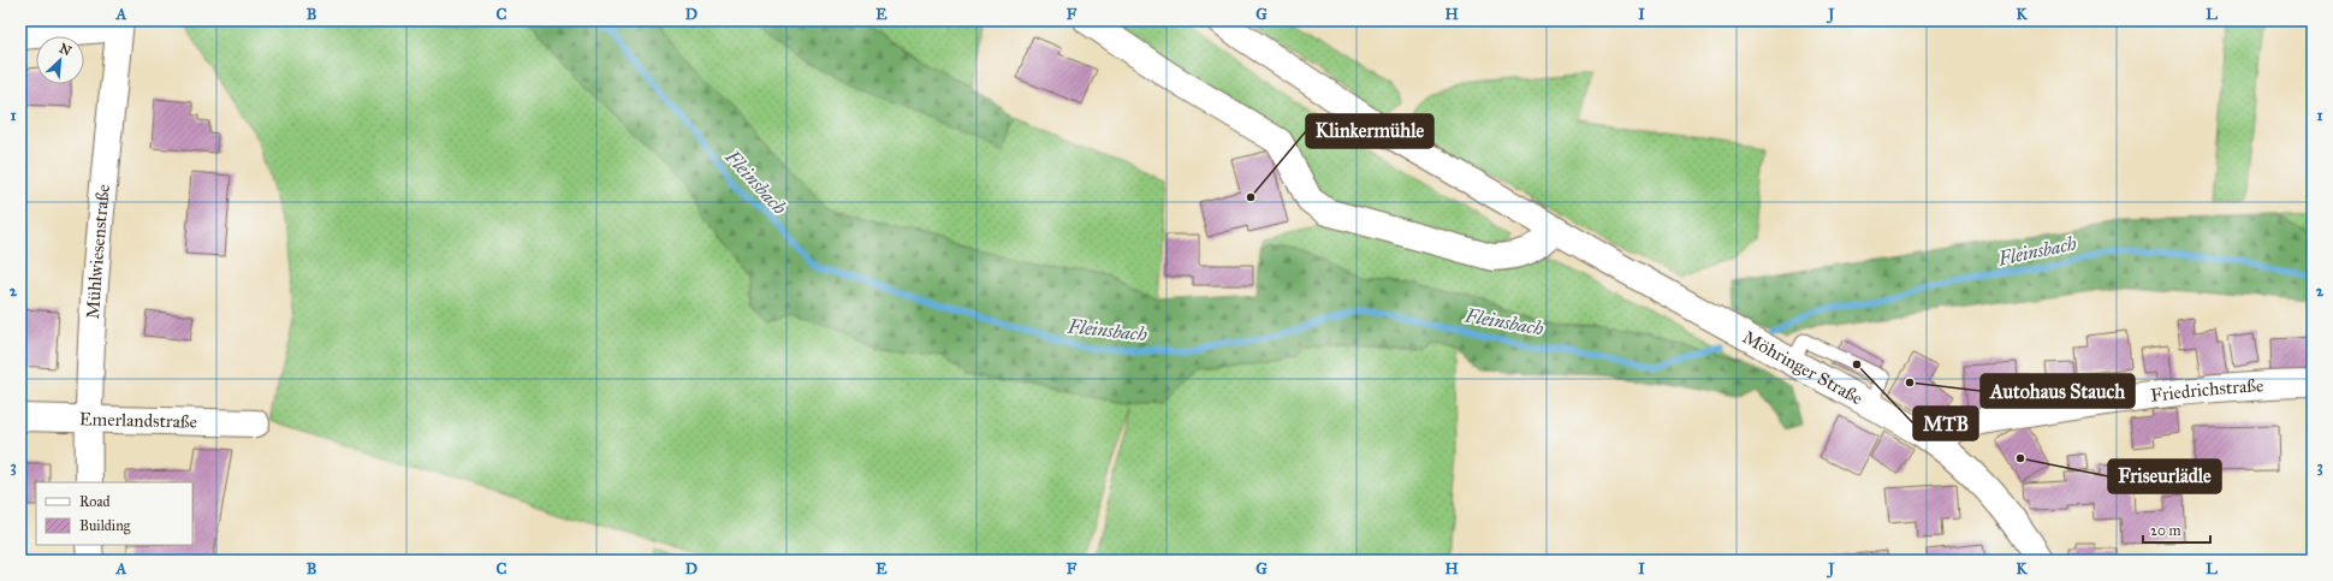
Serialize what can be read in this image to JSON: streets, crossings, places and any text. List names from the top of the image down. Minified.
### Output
{"streets":{"street":["Mühlwiesenstraße","Möhringer Straße","Friedrichstraße","Emerlandstraße"]},"crossings":[["Mühlwiesenstraße","Emerlandstraße"],["Möhringer Straße","Friedrichstraße"]],"water":["Fleinsbach"],"places":["Klinkermühle","MTB","Autohaus Stauch","Friseurlädle"],"legend":["Road","Building"],"scale_bar":"20 m","north":"top right","grid":{"columns":["A","B","C","D","E","F","G","H","I","J","K","L"],"rows":["1","2","3"]}}
